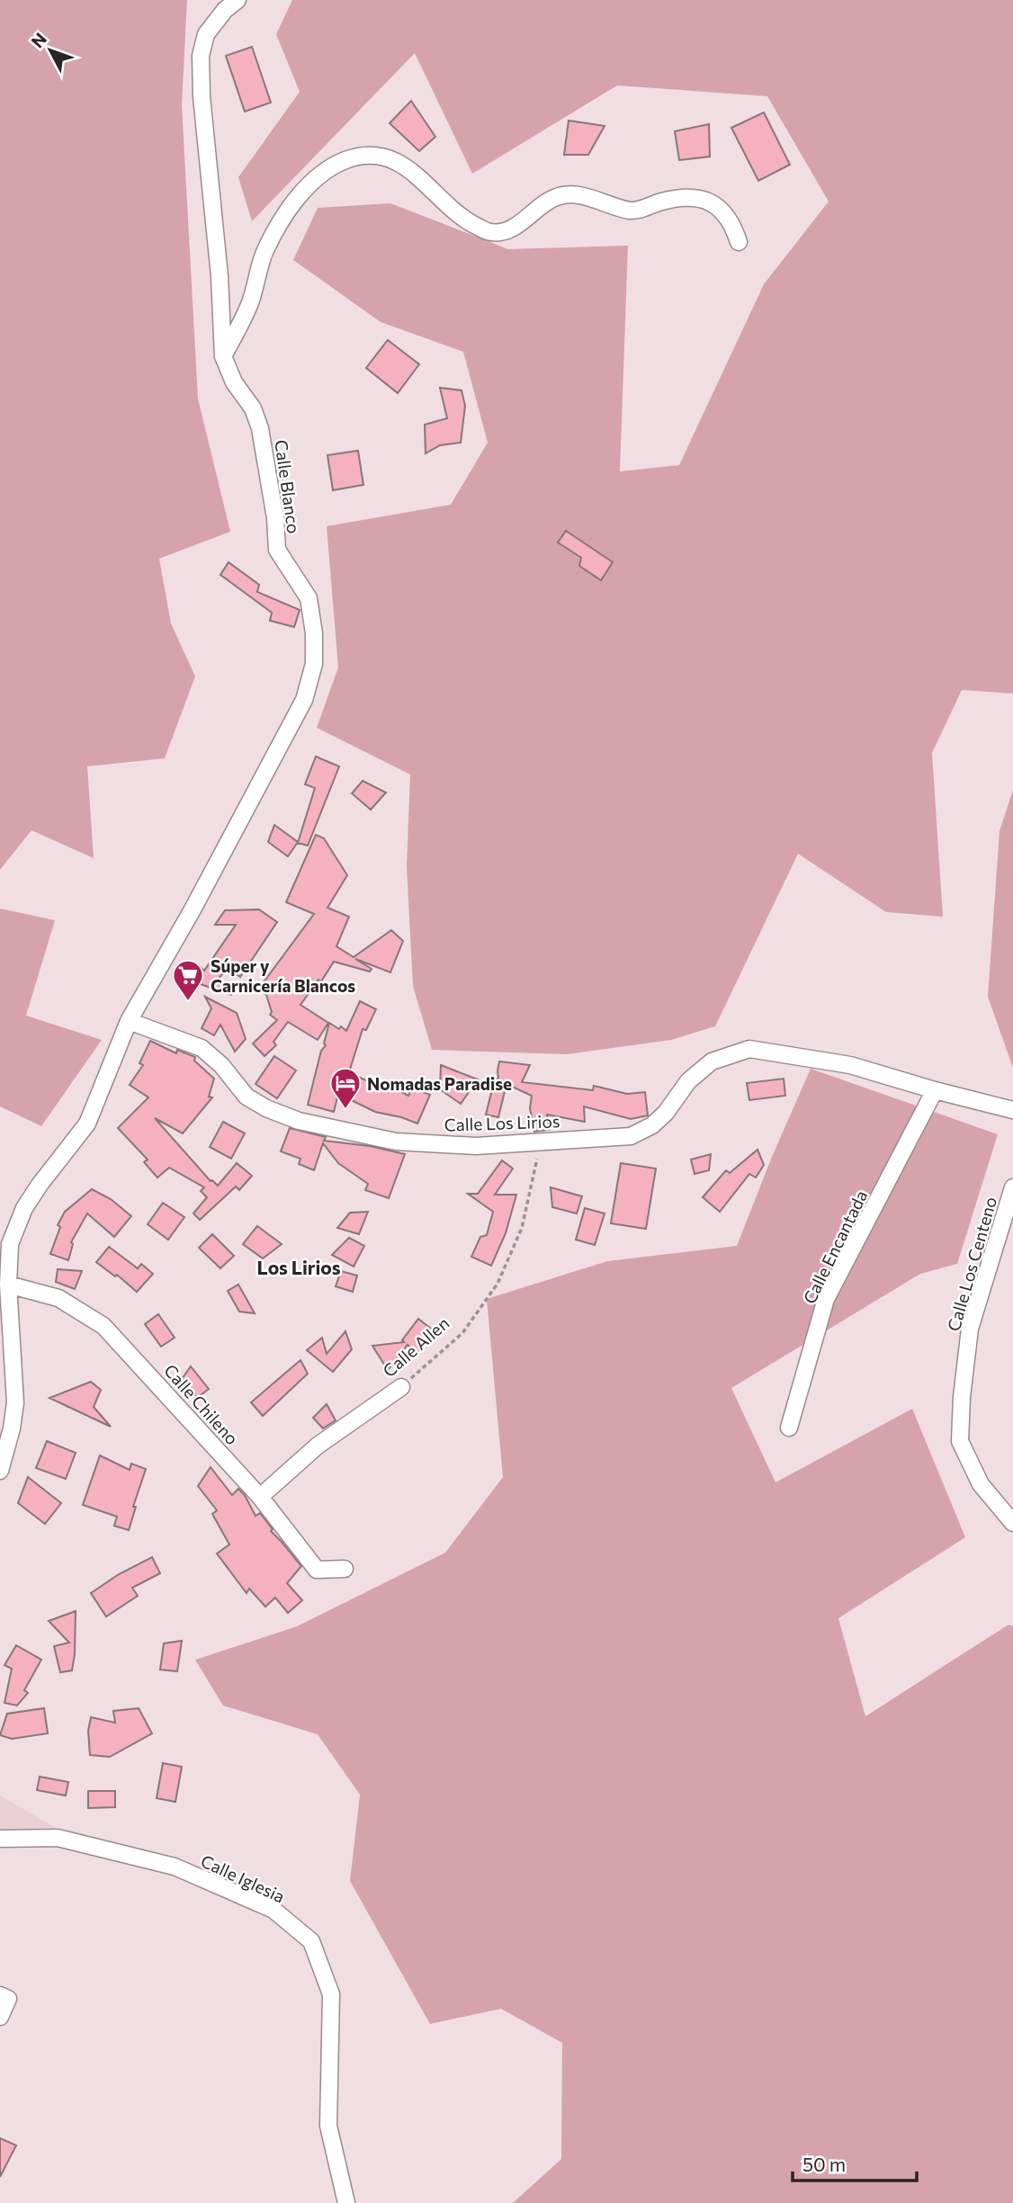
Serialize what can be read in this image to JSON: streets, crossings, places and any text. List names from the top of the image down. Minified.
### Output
{"streets":{"street":["Calle Blanco","Calle Los Lirios","Calle Encantada","Calle Los Centeno","Calle Allen","Calle Chileno","Calle Iglesia"]},"crossings":[["Calle Blanco","Calle Los Lirios"],["Calle Los Lirios","Calle Encantada"],["Calle Los Lirios","Calle Allen"],["Calle Allen","Calle Chileno"]],"districts":["Los Lirios"],"places":{"supermarket":["Súper y Carnicería Blancos"],"hotel":["Nomadas Paradise"]},"scale_bar":"50 m","north":"top left"}
